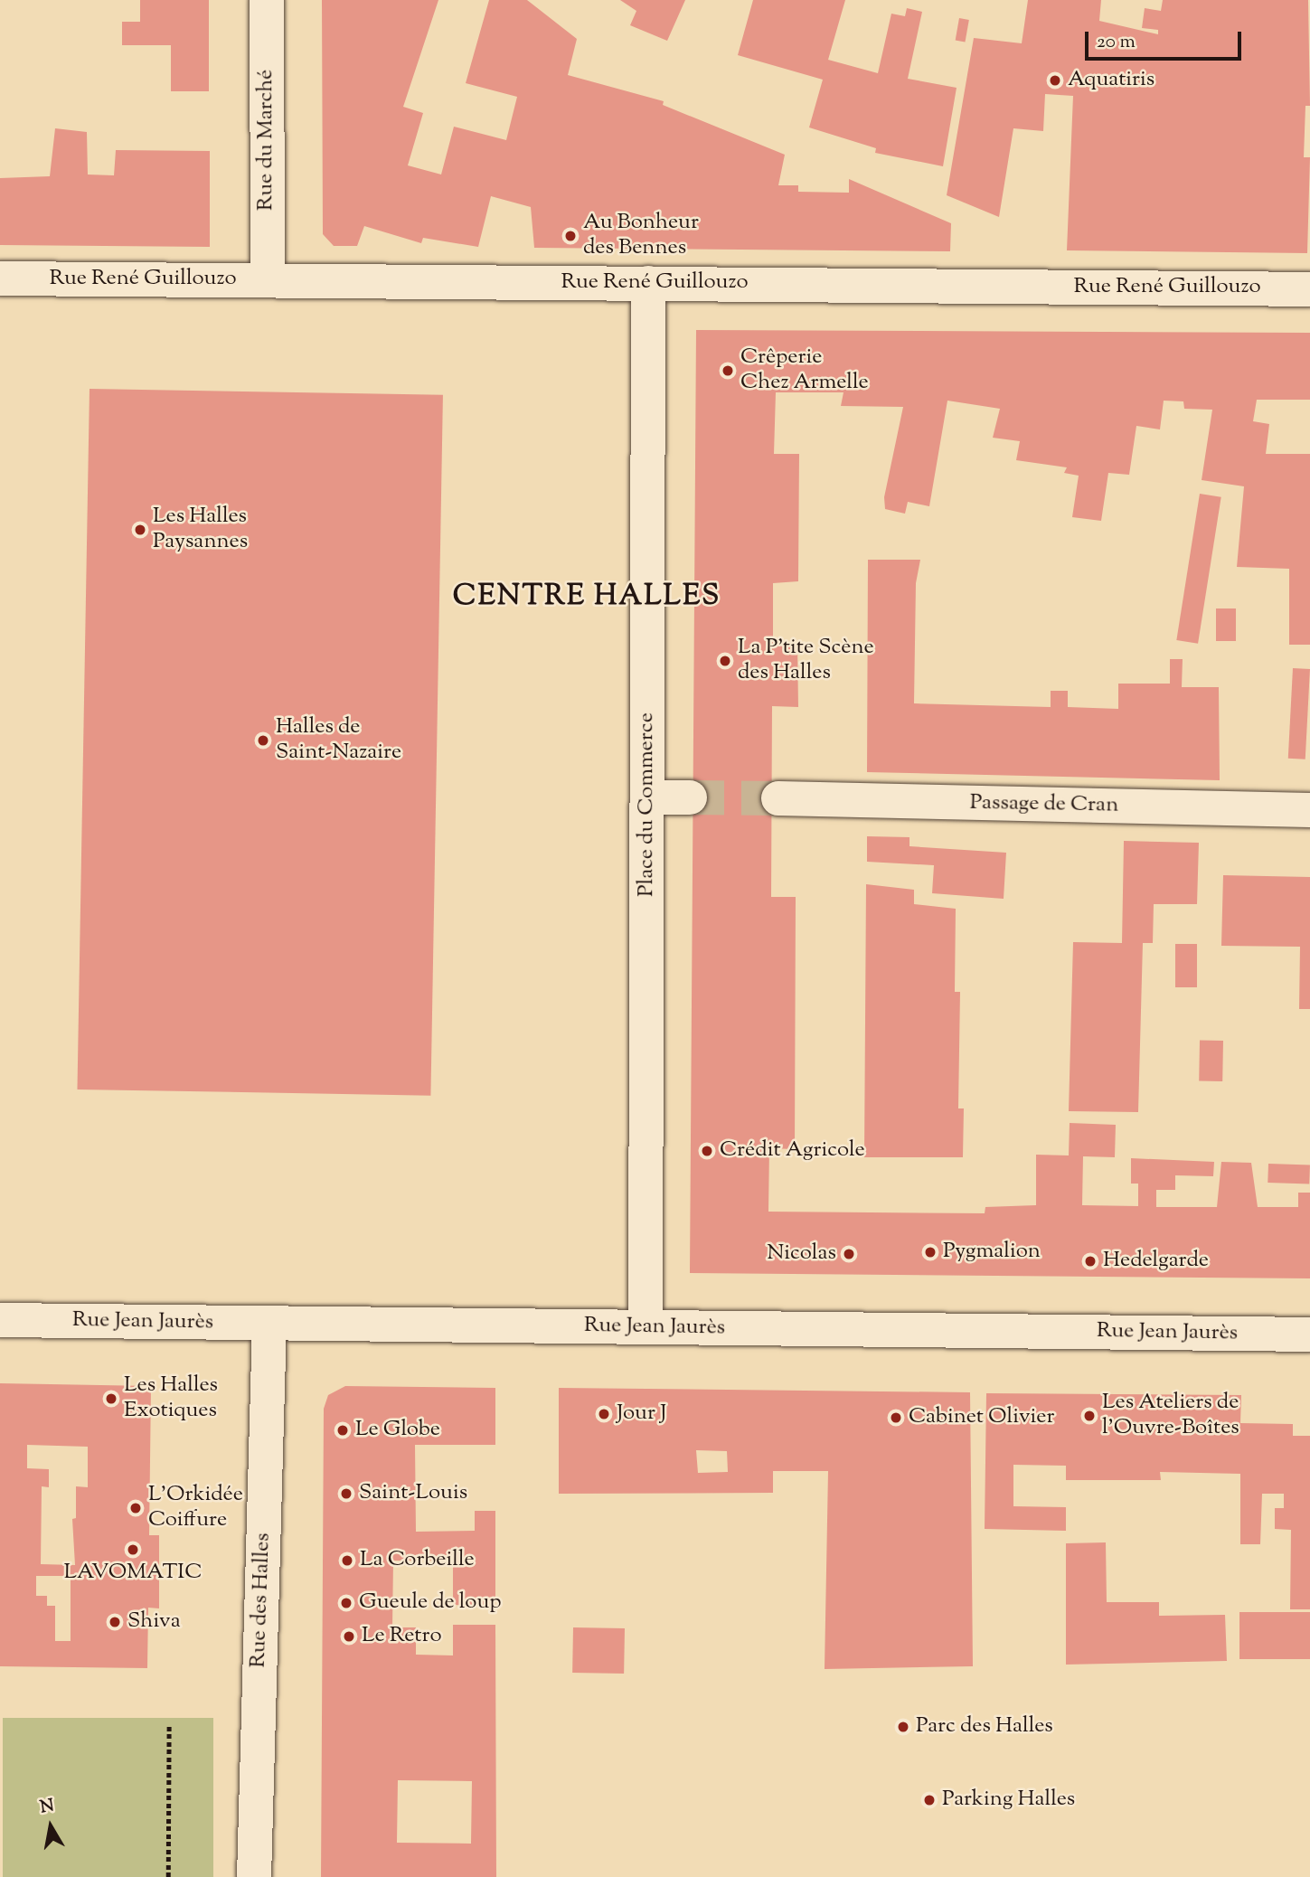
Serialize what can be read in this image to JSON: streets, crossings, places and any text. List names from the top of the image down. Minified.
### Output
{"streets":{"street":["Rue du Marché","Rue René Guillouzo","Place du Commerce","Passage de Cran","Rue Jean Jaurès","Rue des Halles"]},"crossings":[["Rue du Marché","Rue René Guillouzo"],["Rue René Guillouzo","Place du Commerce"],["Place du Commerce","Rue Jean Jaurès"],["Rue Jean Jaurès","Rue des Halles"]],"districts":["CENTRE HALLES"],"places":["Aquatiris","Au Bonheur des Bennes","Crêperie Chez Armelle","Les Halles Paysannes","La P'tite Scène des Halles","Halles de Saint-Nazaire","Crédit Agricole","Pygmalion","Nicolas","Hedelgarde","Les Halles Exotiques","Jour J","Les Ateliers de l'Ouvre-Boîtes","Cabinet Olivier","Le Globe","Saint-Louis","L'Orkidée Coiffure","LAVOMATIC","La Corbeille","Gueule de loup","Shiva","Le Retro","Parc des Halles","Parking Halles"],"scale_bar":"20 m","north":"top"}
